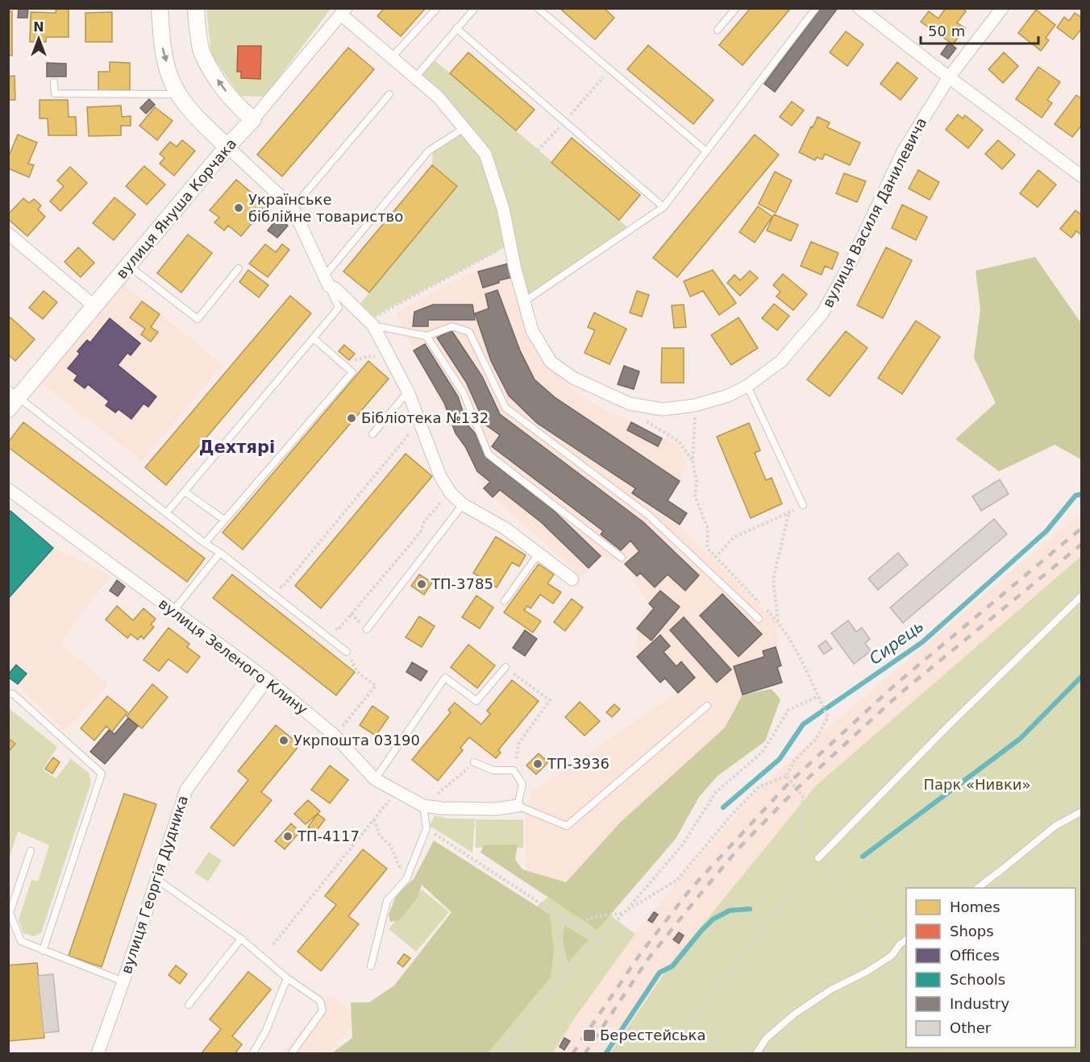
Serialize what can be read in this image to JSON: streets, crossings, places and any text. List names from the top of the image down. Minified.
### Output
{"streets":{"street":["вулиця Януша Корчака","вулиця Василя Данилевича","вулиця Зеленого Клину","вулиця Георгія Дудника"]},"crossings":[["вулиця Януша Корчака","вулиця Василя Данилевича"],["вулиця Зеленого Клину","вулиця Георгія Дудника"]],"districts":["Дехтярі"],"water":["Сирець"],"parks":["Парк «Нивки»"],"places":{"other":["Українське біблійне товариство","Бібліотека №132","ТП-3785","Укрпошта 03190","ТП-3936","ТП-4117"],"transit":["Берестейська"]},"legend":["Homes","Shops","Offices","Schools","Industry","Other"],"scale_bar":"50 m","north":"top"}
